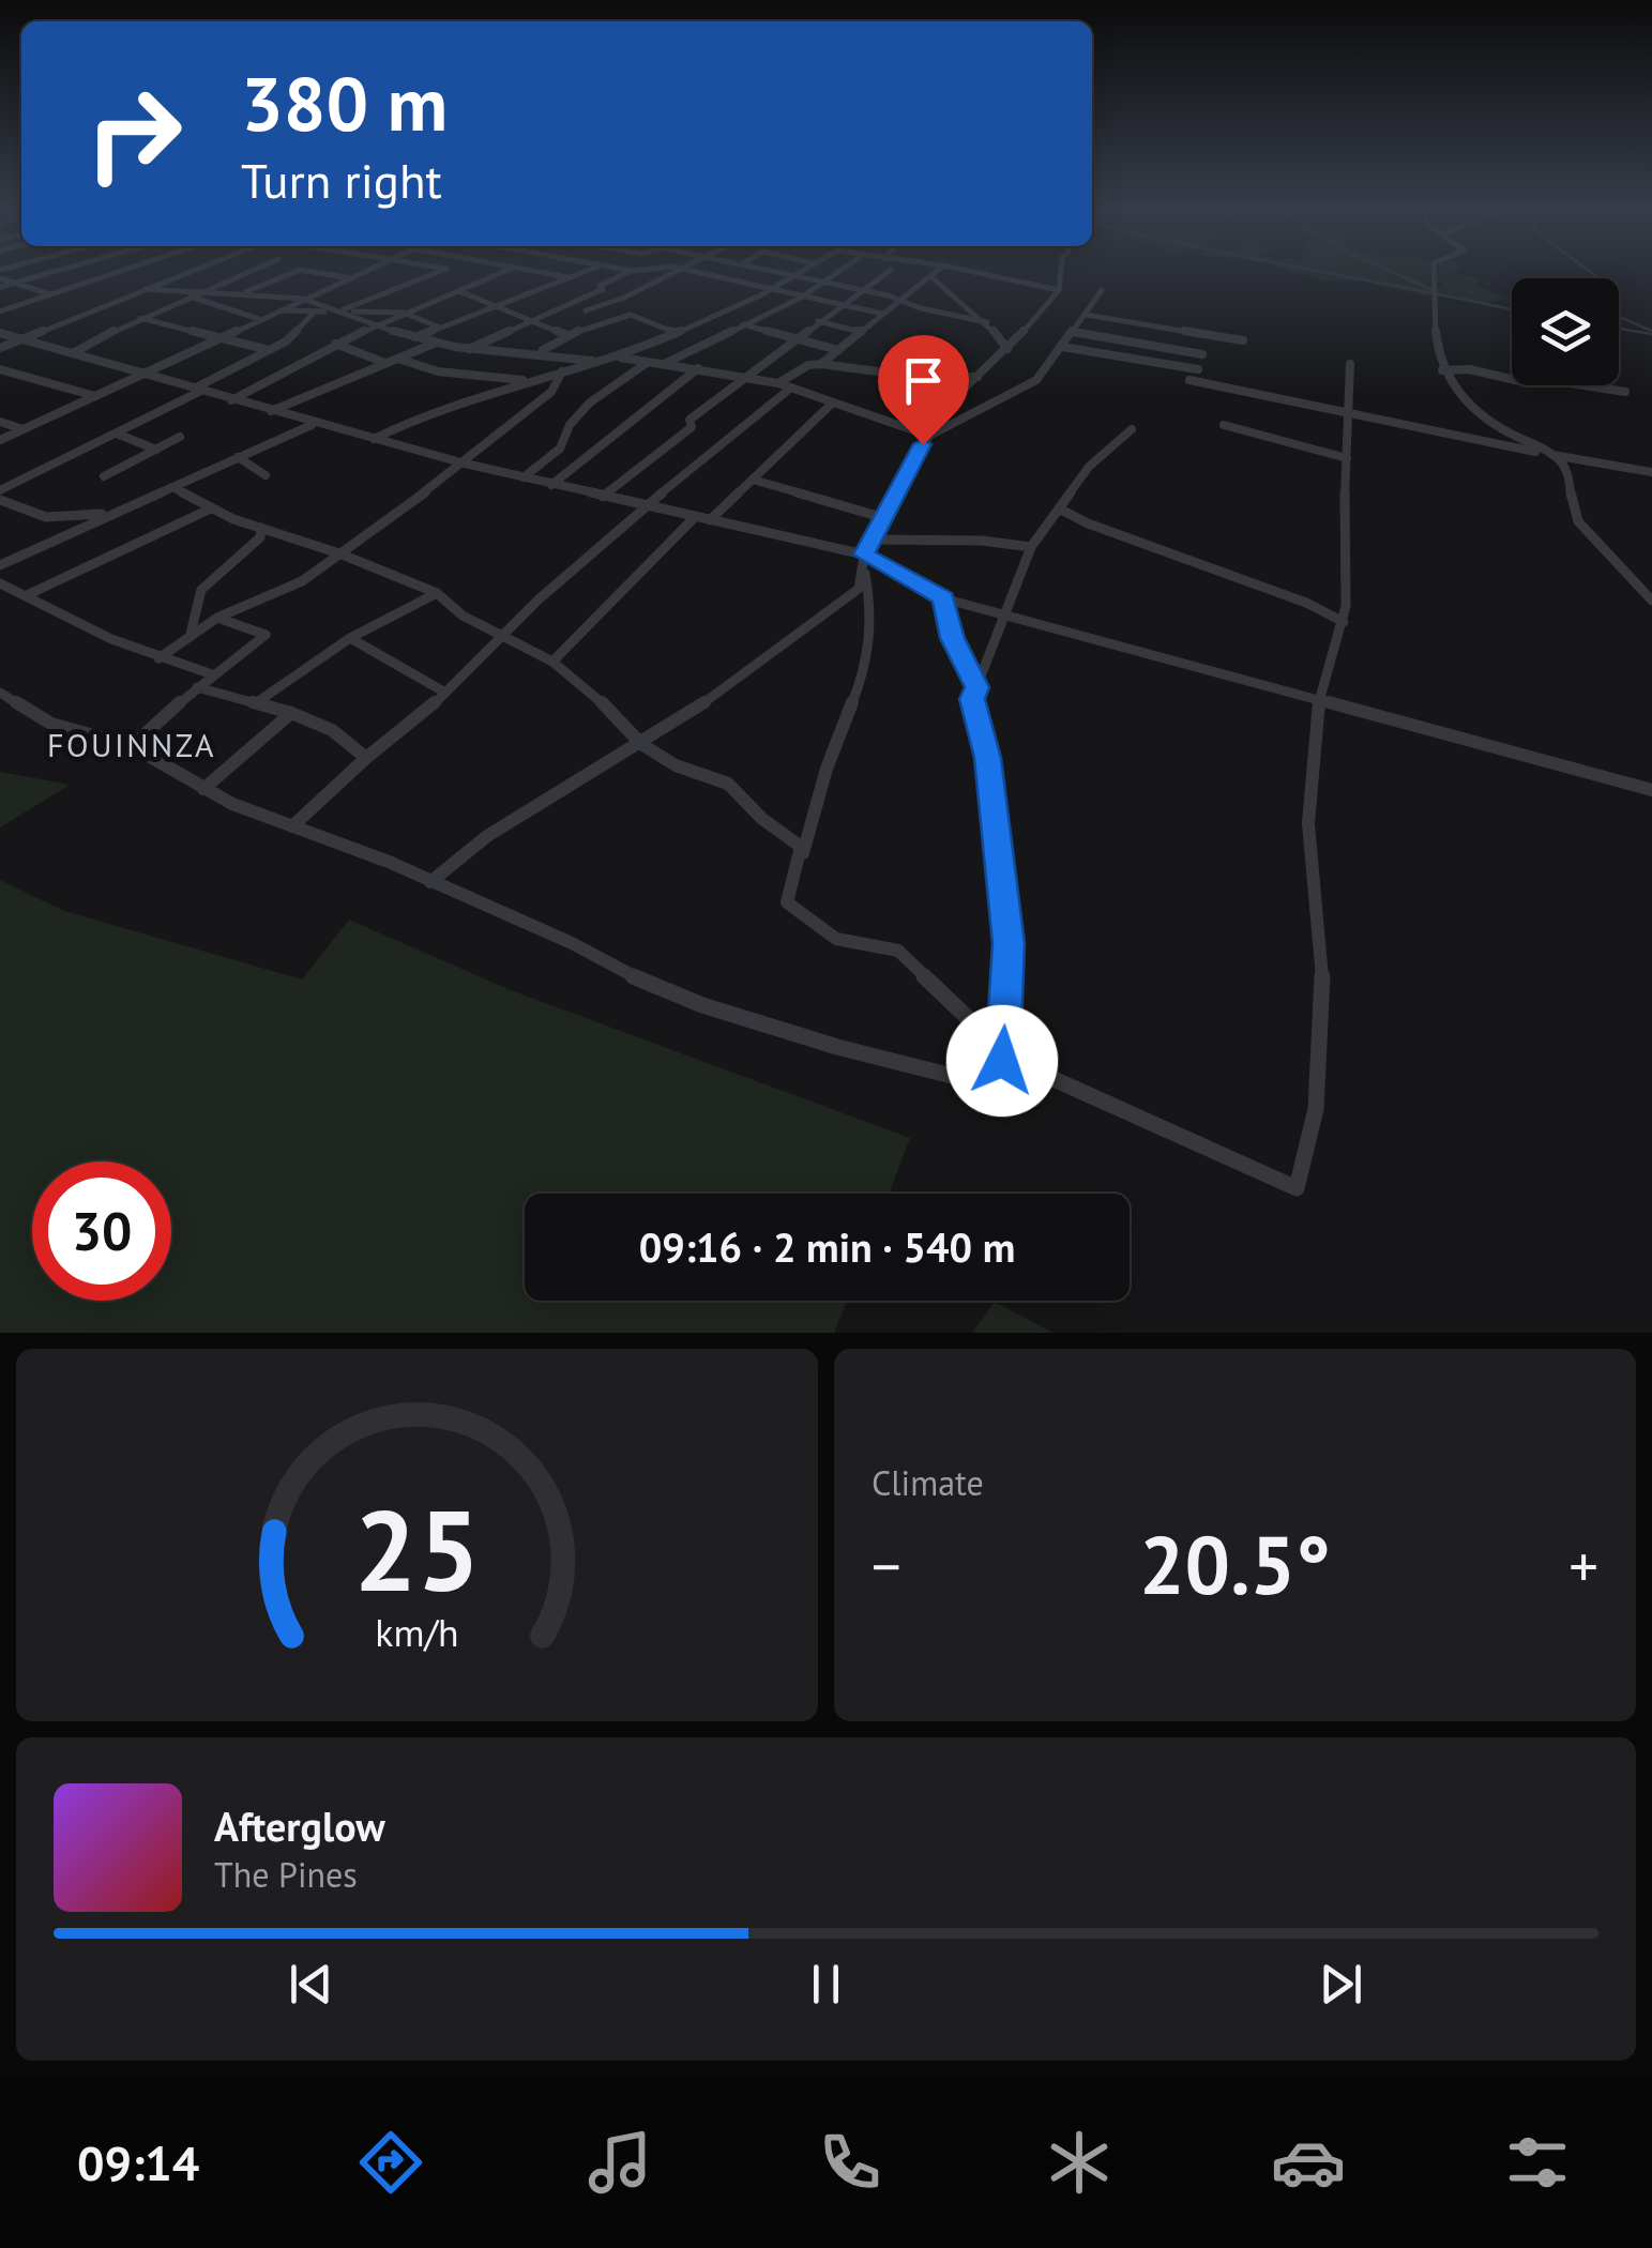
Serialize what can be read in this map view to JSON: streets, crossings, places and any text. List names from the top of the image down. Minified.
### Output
{"districts":["FOUINNZA"],"page":{"turn":["380 m","Turn right"],"limit":"30","trip":"09:16 · 2 min · 540 m","tile":"Climate","heat":["−","20.5°","+"],"song":["Afterglow","The Pines"],"tabs":"09:14","gauge":["25","km/h"]}}
